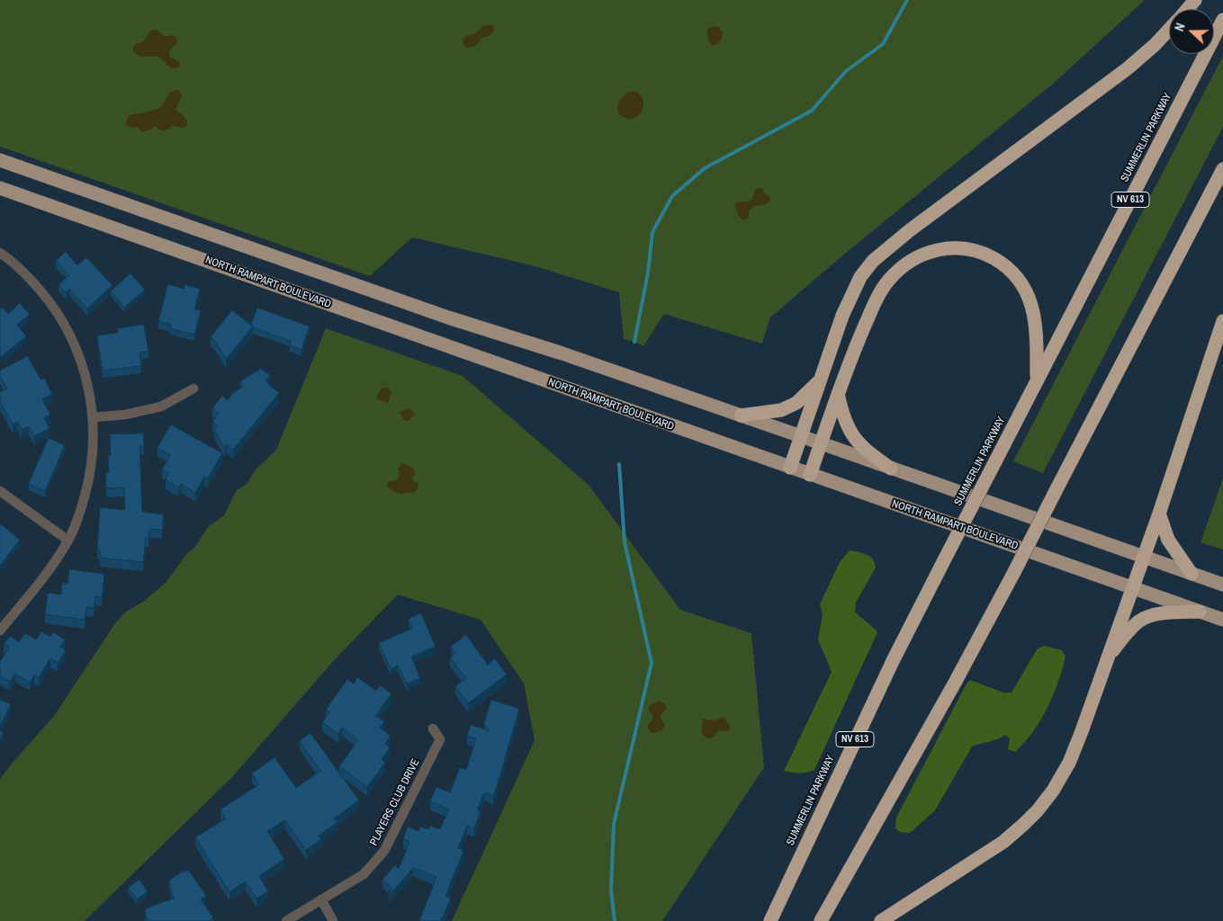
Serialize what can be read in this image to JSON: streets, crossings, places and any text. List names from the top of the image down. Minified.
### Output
{"streets":{"highway":["SUMMERLIN PARKWAY","NV 613"],"main road":["NORTH RAMPART BOULEVARD"],"street":["PLAYERS CLUB DRIVE"]},"north":"left"}
